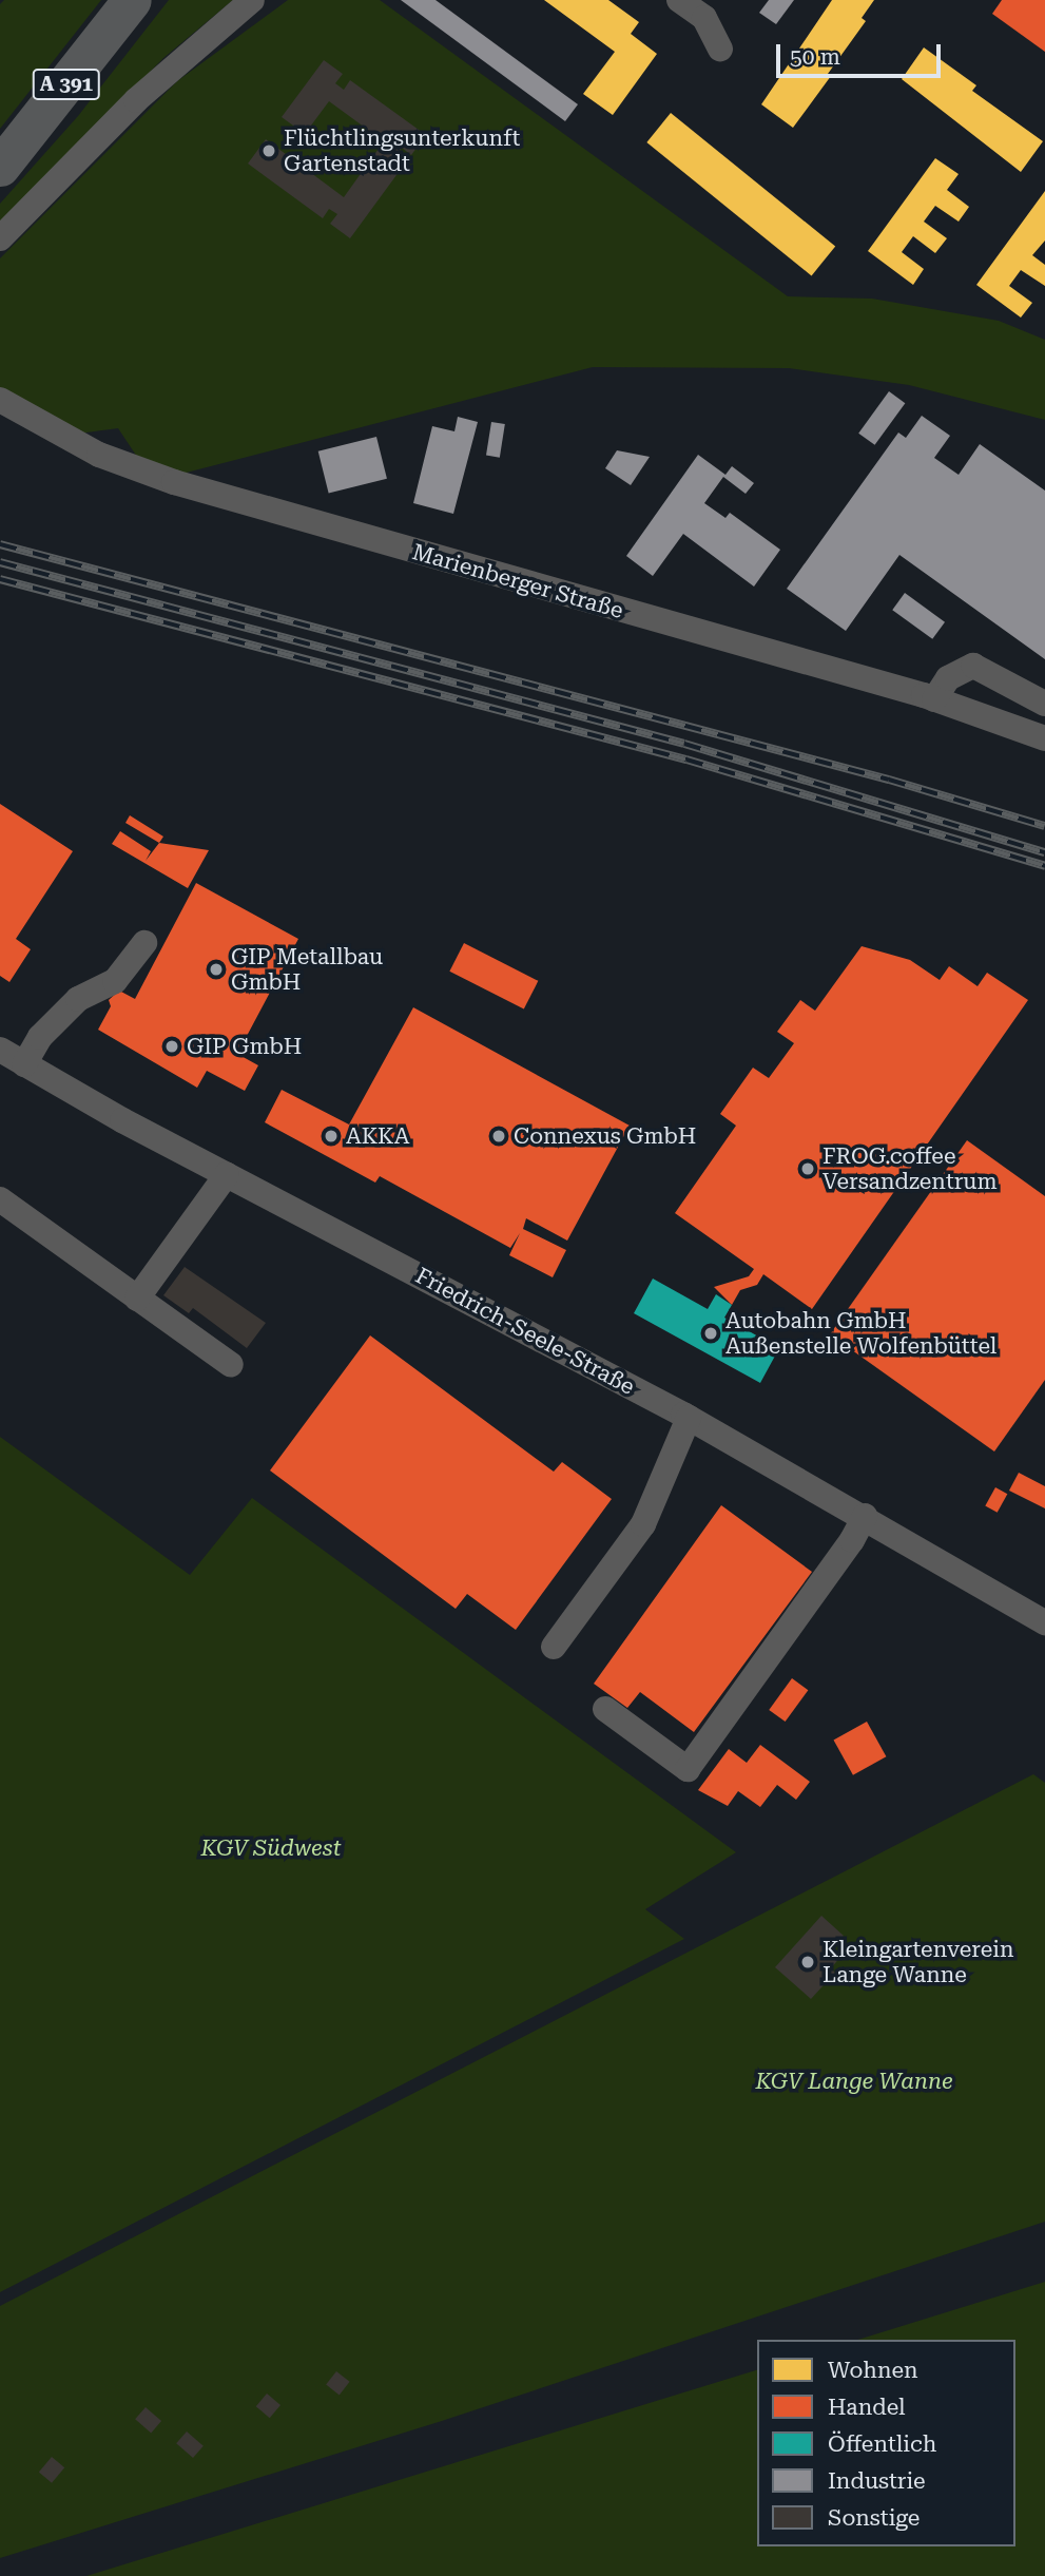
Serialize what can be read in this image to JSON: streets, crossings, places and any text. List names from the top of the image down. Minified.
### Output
{"streets":{"highway":["A 391"],"street":["Marienberger Straße","Friedrich-Seele-Straße"]},"parks":["KGV Südwest","KGV Lange Wanne"],"places":["Flüchtlingsunterkunft Gartenstadt","GIP Metallbau GmbH","GIP GmbH","AKKA","Connexus GmbH","FROG.coffee Versandzentrum","Autobahn GmbH Außenstelle Wolfenbüttel","Kleingartenverein Lange Wanne"],"legend":["Wohnen","Handel","Öffentlich","Industrie","Sonstige"],"scale_bar":"50 m"}
